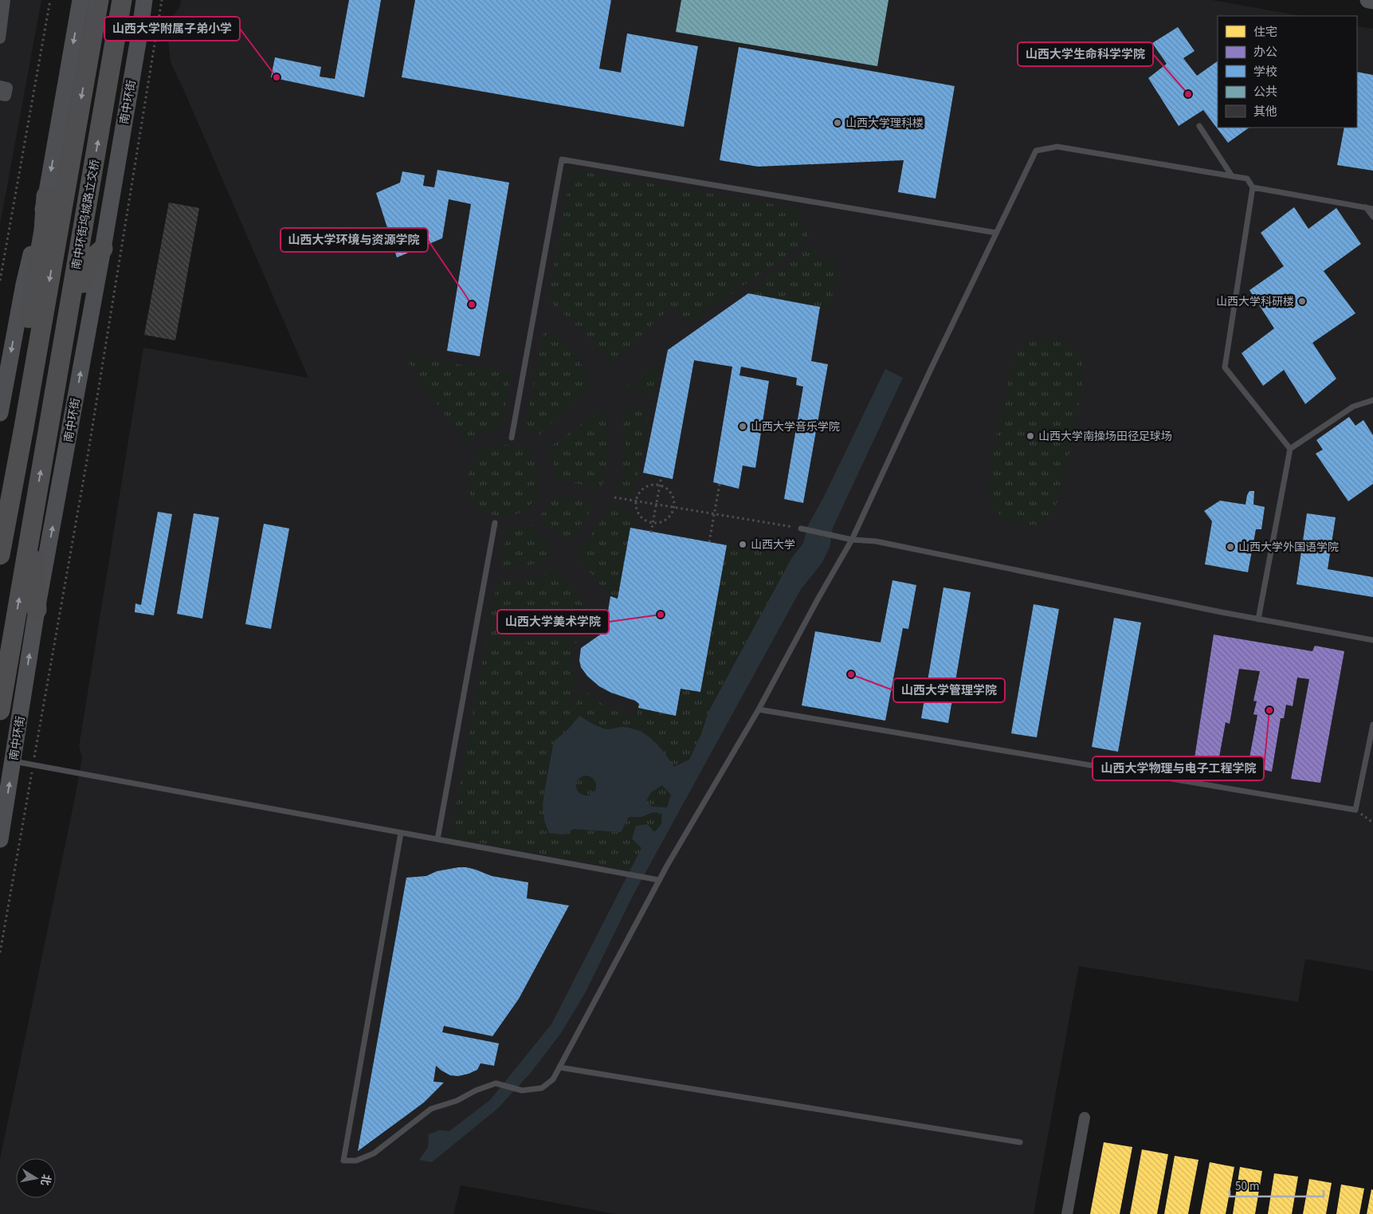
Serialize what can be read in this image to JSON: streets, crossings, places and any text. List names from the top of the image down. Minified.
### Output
{"streets":{"highway":["南中环街坞城路立交桥"],"main road":["南中环街"]},"places":["山西大学附属子弟小学","山西大学生命科学学院","山西大学理科楼","山西大学科研楼","山西大学环境与资源学院","山西大学音乐学院","山西大学南操场田径足球场","山西大学","山西大学外国语学院","山西大学美术学院","山西大学管理学院","山西大学物理与电子工程学院"],"legend":["住宅","办公","学校","公共","其他"],"scale_bar":"50 m","north":"right"}
